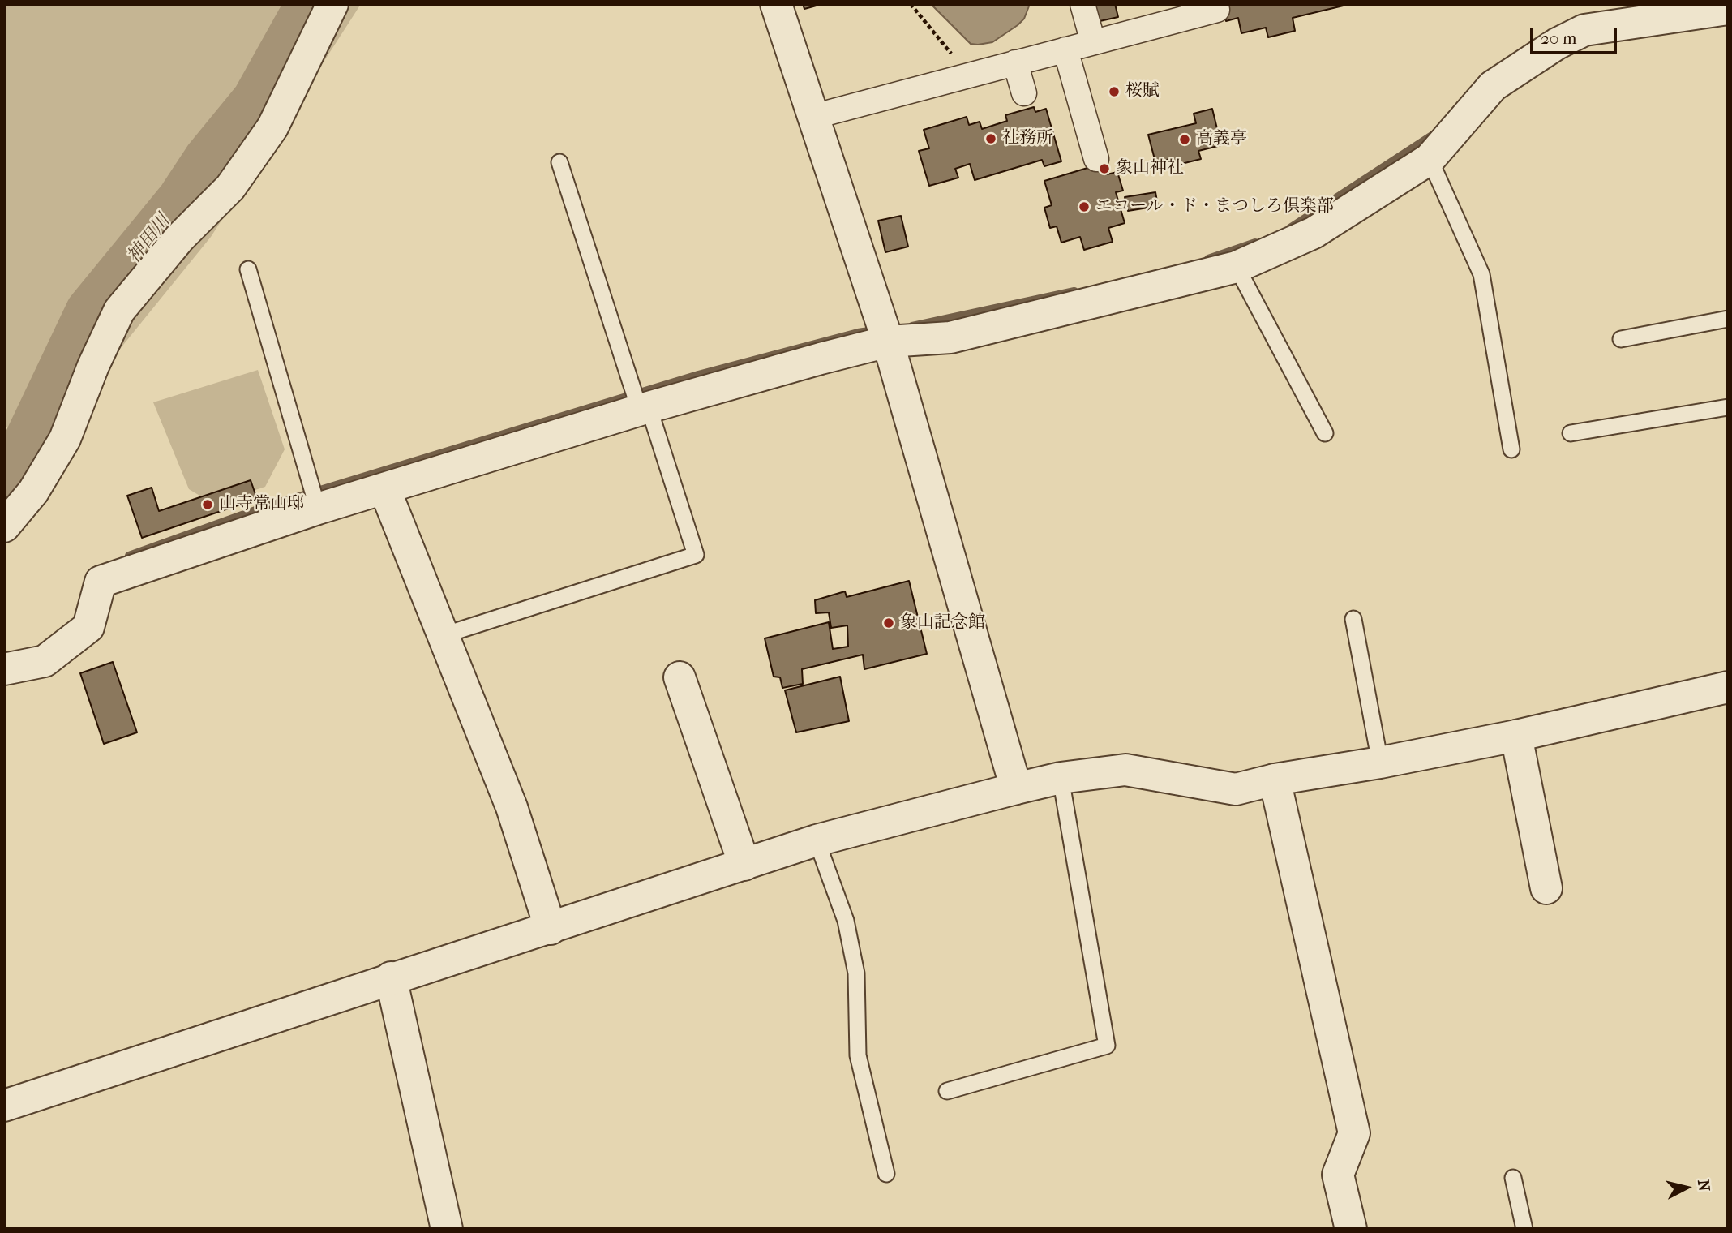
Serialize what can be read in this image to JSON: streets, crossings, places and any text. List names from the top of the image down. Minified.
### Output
{"water":["神田川"],"places":["桜賦","社務所","高義亭","象山神社","エコール・ド・まつしろ倶楽部","山寺常山邸","象山記念館"],"scale_bar":"20 m","north":"right"}
